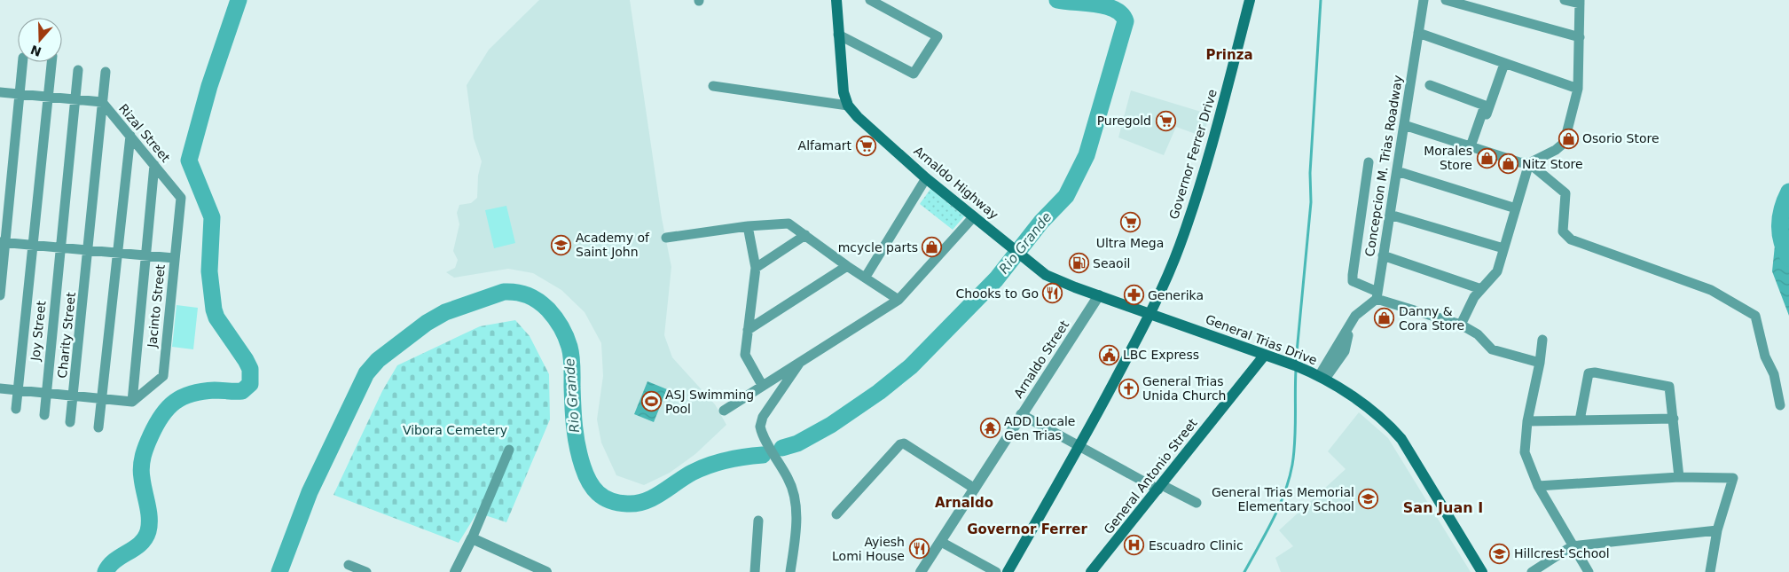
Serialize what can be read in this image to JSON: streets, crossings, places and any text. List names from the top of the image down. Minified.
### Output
{"streets":{"main road":["Governor Ferrer Drive","Arnaldo Highway","General Trias Drive","General Antonio Street"],"street":["Rizal Street","Concepcion M. Trias Roadway","Jacinto Street","Joy Street","Charity Street","Arnaldo Street"]},"crossings":[["Rizal Street","Jacinto Street"],["Rizal Street","Joy Street"],["Rizal Street","Charity Street"],["Governor Ferrer Drive","Arnaldo Highway"],["Governor Ferrer Drive","General Trias Drive"],["Arnaldo Highway","General Trias Drive"],["Arnaldo Highway","Arnaldo Street"],["General Trias Drive","General Antonio Street"]],"districts":["Prinza","Arnaldo","San Juan I","Governor Ferrer"],"water":["Rio Grande"],"parks":["Vibora Cemetery"],"places":{"supermarket":["Puregold","Alfamart","Ultra Mega"],"shop":["Osorio Store","Morales Store","Nitz Store","mcycle parts","Danny & Cora Store"],"school or university":["Academy of Saint John","General Trias Memorial Elementary School","Hillcrest School"],"fuel station":["Seaoil"],"restaurant":["Chooks to Go","Ayiesh Lomi House"],"pharmacy":["Generika"],"public building":["LBC Express"],"church":["General Trias Unida Church"],"sports":["ASJ Swimming Pool"],"temple":["ADD Locale Gen Trias"],"hospital":["Escuadro Clinic"]},"north":"bottom"}
